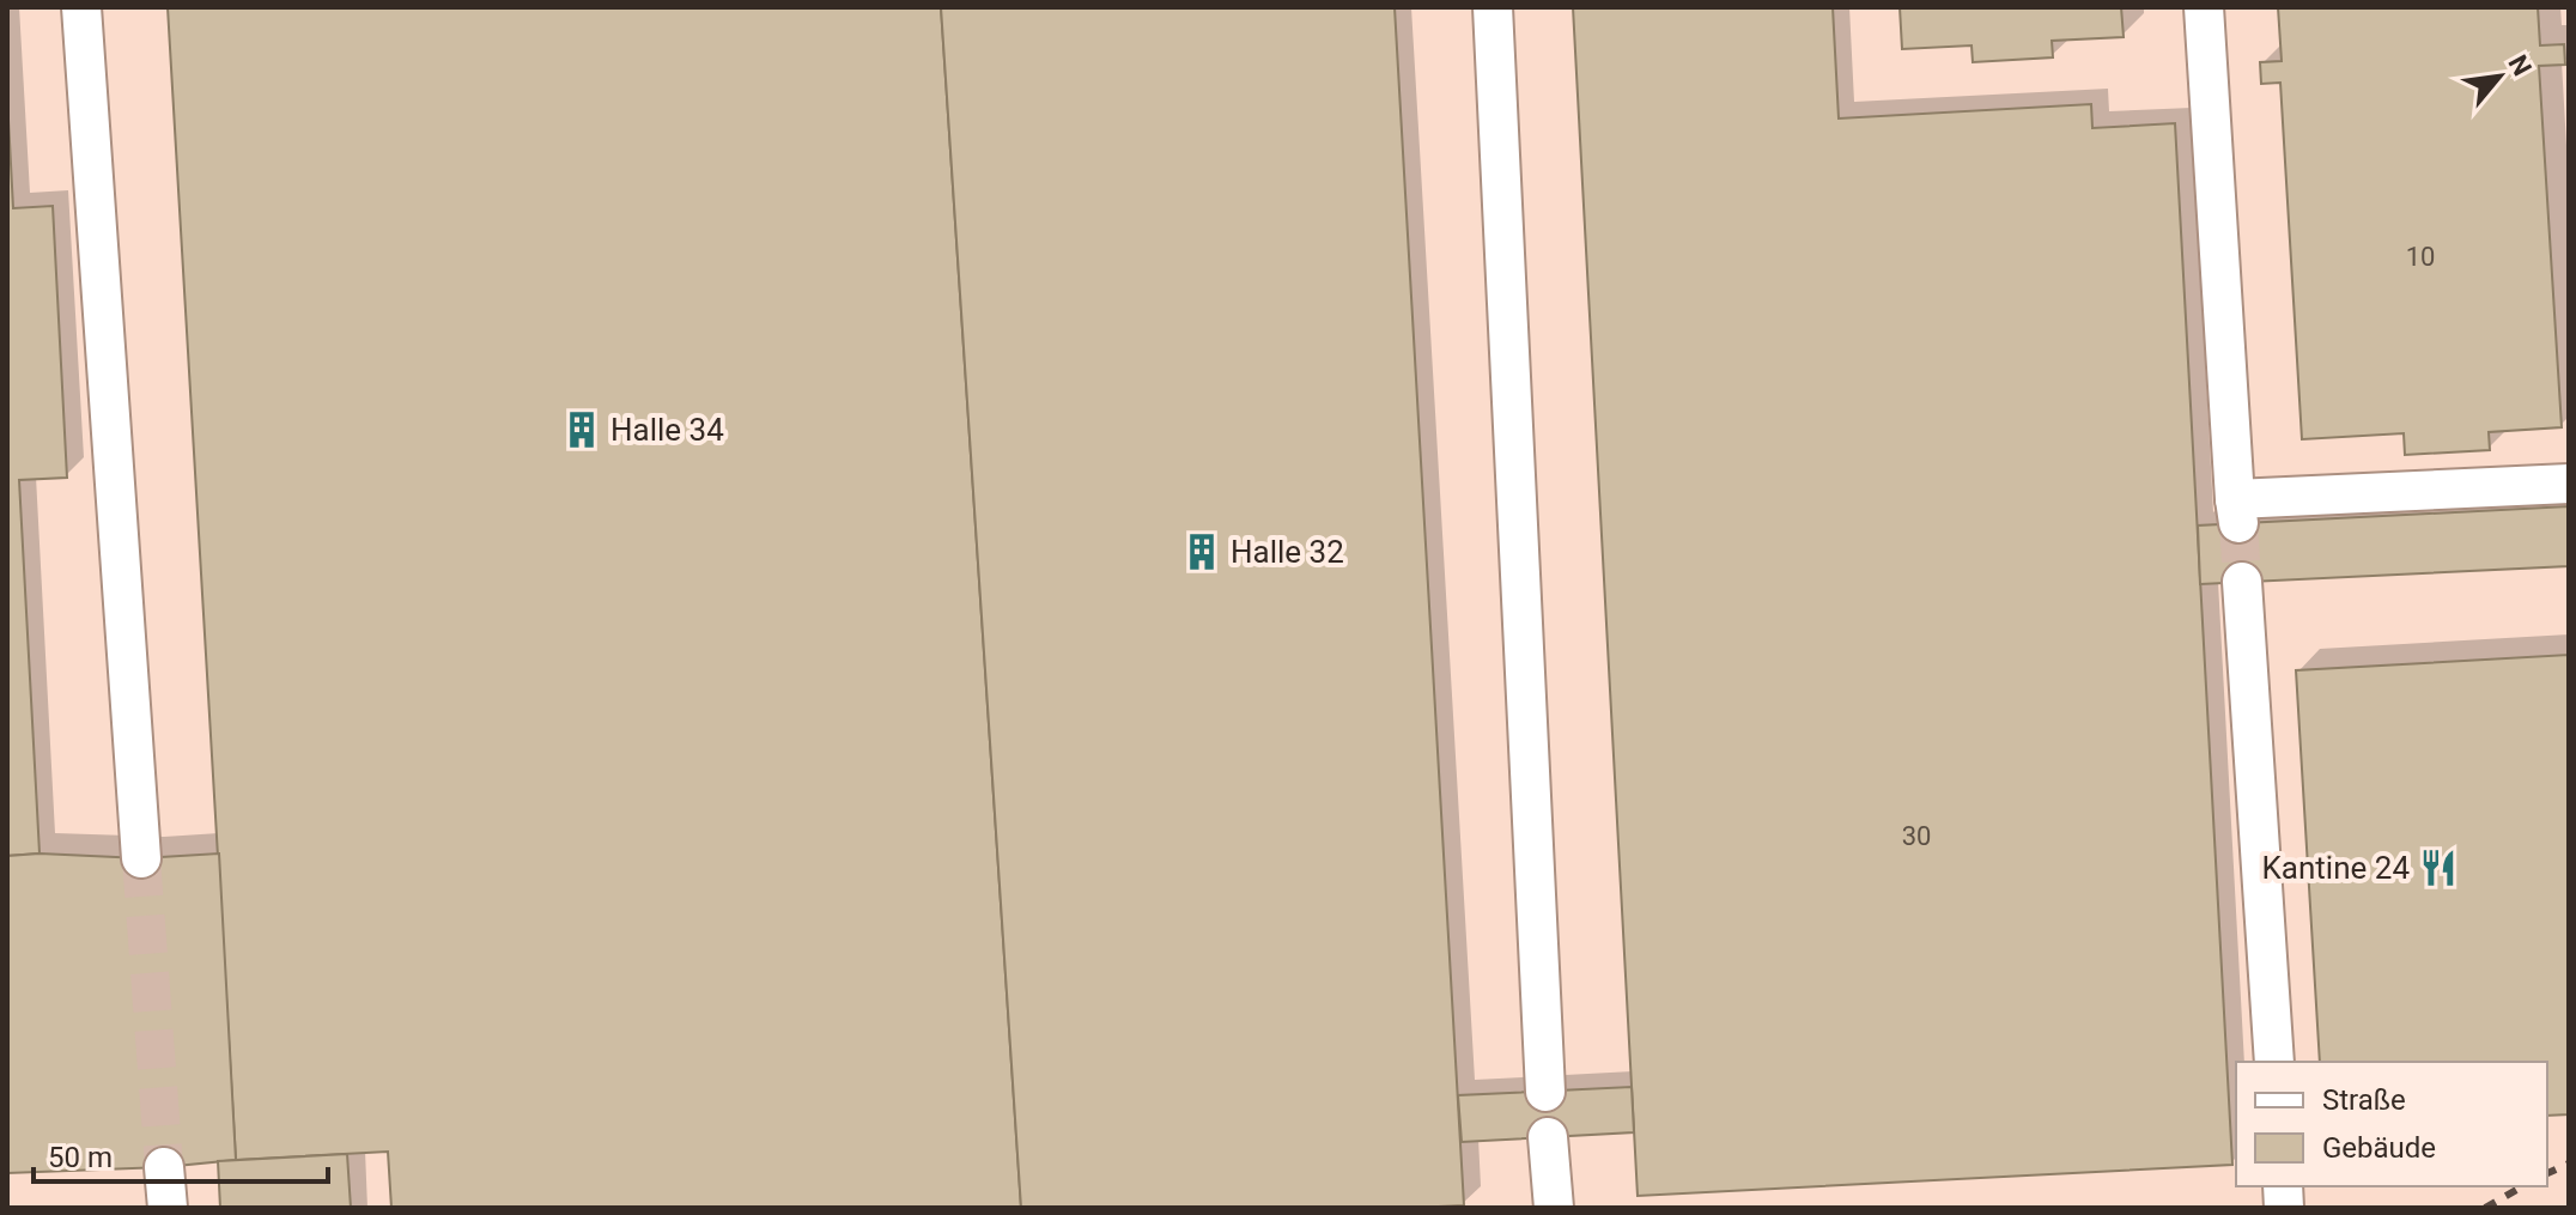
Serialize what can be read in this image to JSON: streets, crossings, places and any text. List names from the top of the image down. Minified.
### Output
{"places":{"building":["Halle 34","Halle 32"],"restaurant":["Kantine 24"]},"house_numbers":["10","30"],"legend":["Straße","Gebäude"],"scale_bar":"50 m","north":"top right"}
